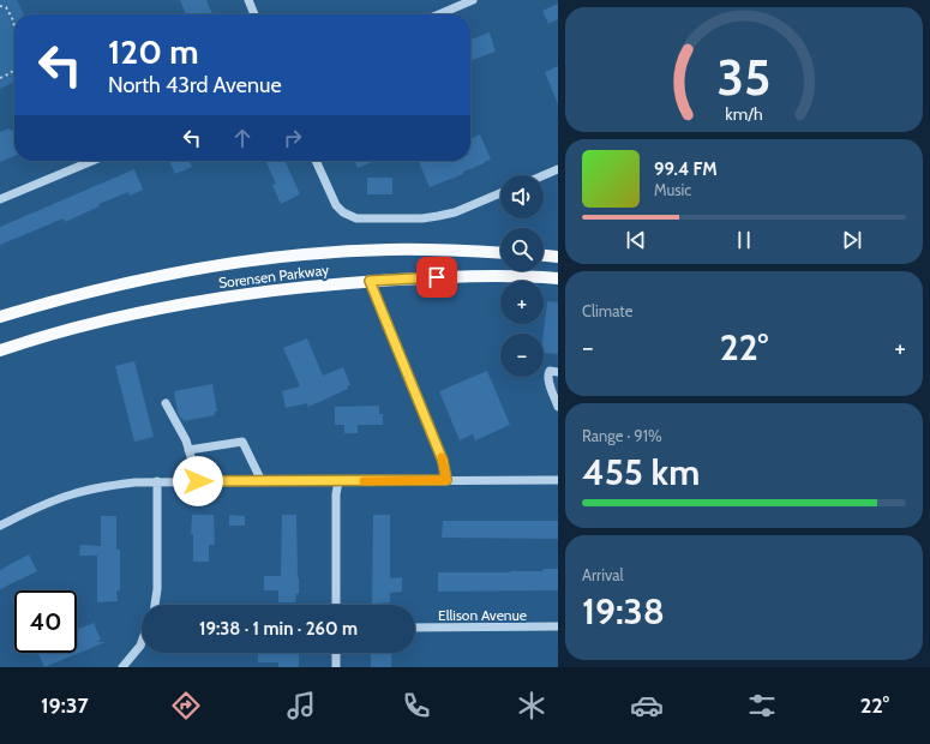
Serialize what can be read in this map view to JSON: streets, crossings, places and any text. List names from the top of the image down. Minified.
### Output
{"streets":{"main road":["Sorensen Parkway"],"street":["Ellison Avenue"]},"page":{"turn":["120 m","North 43rd Avenue"],"song":["99.4 FM","Music"],"map_buttons":["+","−"],"tile":["Climate",["Range · 91%","455 km"],["Arrival","19:38"]],"heat":["−","22°","+"],"limit":"40","trip":"19:38 · 1 min · 260 m","tabs":["19:37","22°"],"gauge":["35","km/h"]}}
